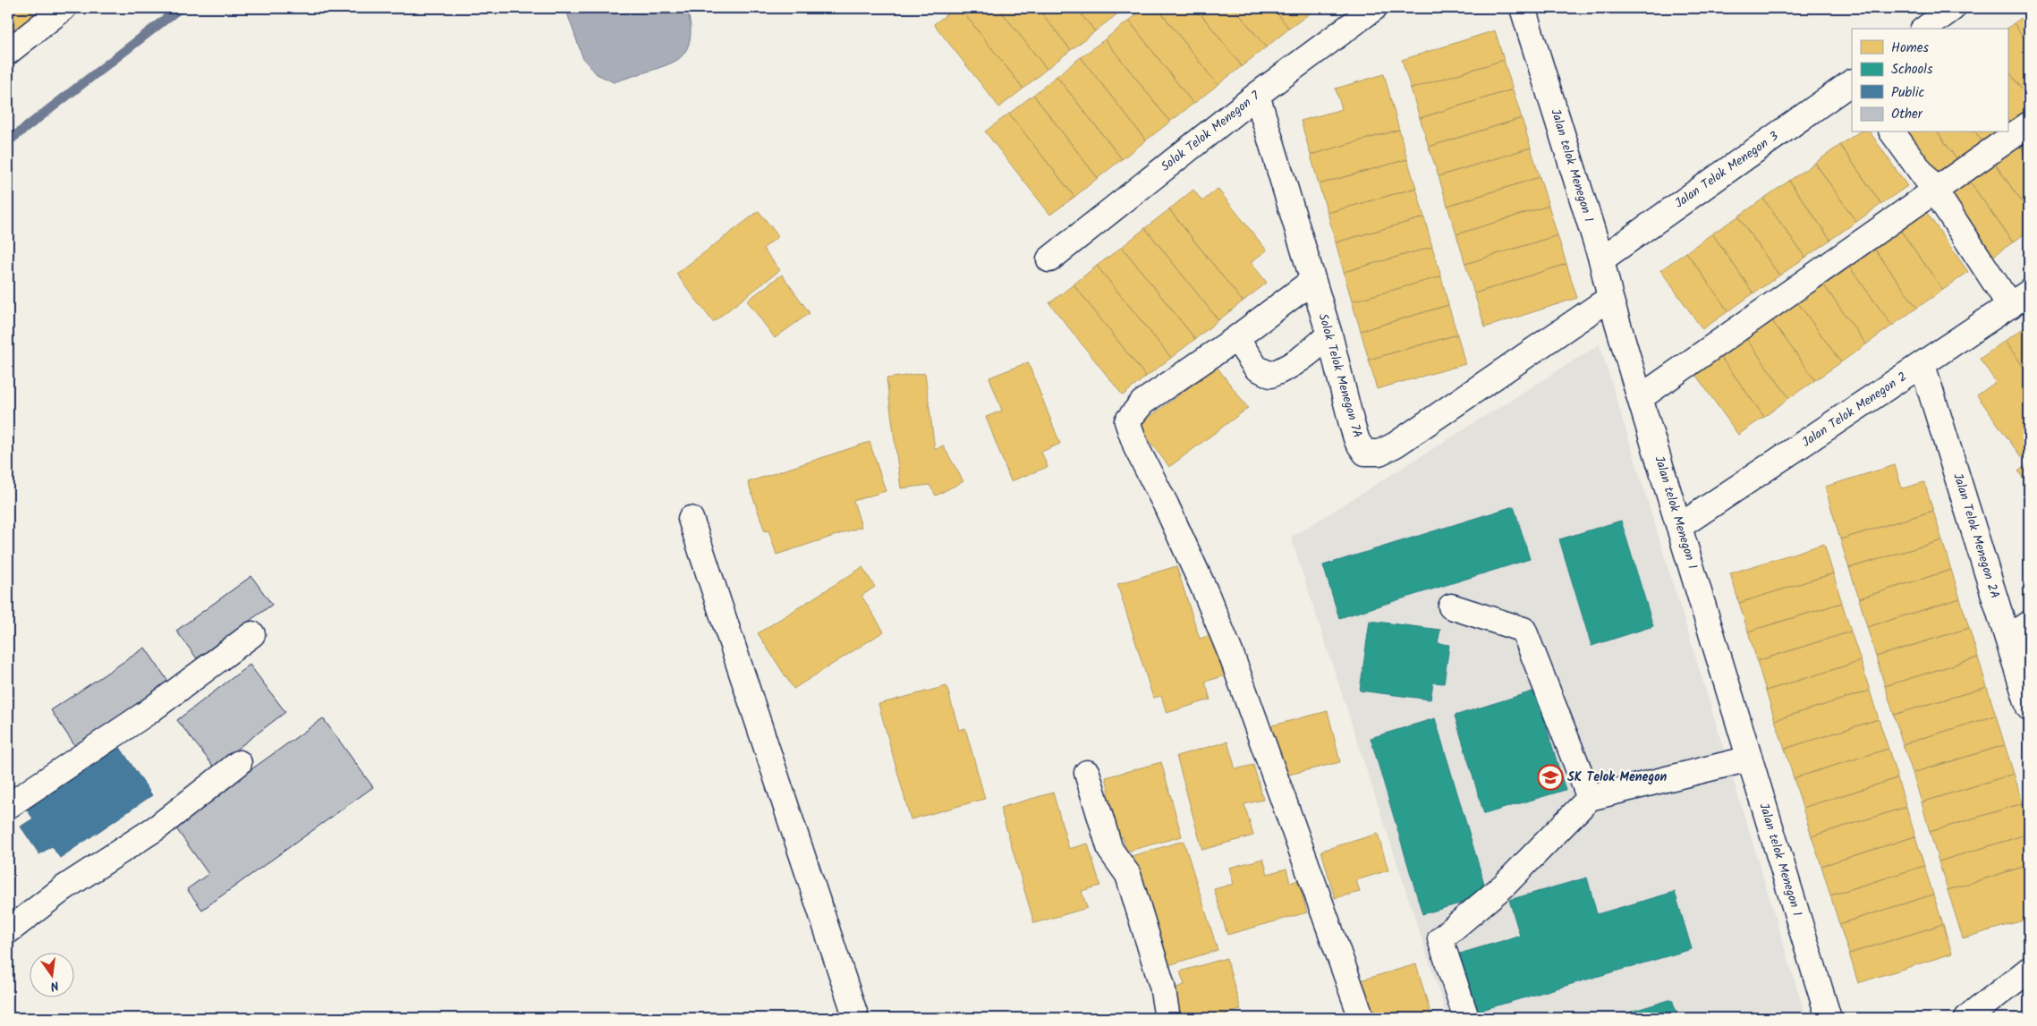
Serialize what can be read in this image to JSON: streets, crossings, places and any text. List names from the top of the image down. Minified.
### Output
{"streets":{"street":["Solok Telok Menegon 7","Jalan telok Menegon 1","Jalan Telok Menegon 3","Solok Telok Menegon 7A","Jalan Telok Menegon 2","Jalan Telok Menegon 2A"]},"crossings":[["Solok Telok Menegon 7","Solok Telok Menegon 7A"],["Jalan telok Menegon 1","Jalan Telok Menegon 3"],["Jalan telok Menegon 1","Solok Telok Menegon 7A"],["Jalan telok Menegon 1","Jalan Telok Menegon 2"],["Jalan Telok Menegon 2","Jalan Telok Menegon 2A"]],"places":{"school or university":["SK Telok Menegon"]},"legend":["Homes","Schools","Public","Other"],"north":"bottom"}
